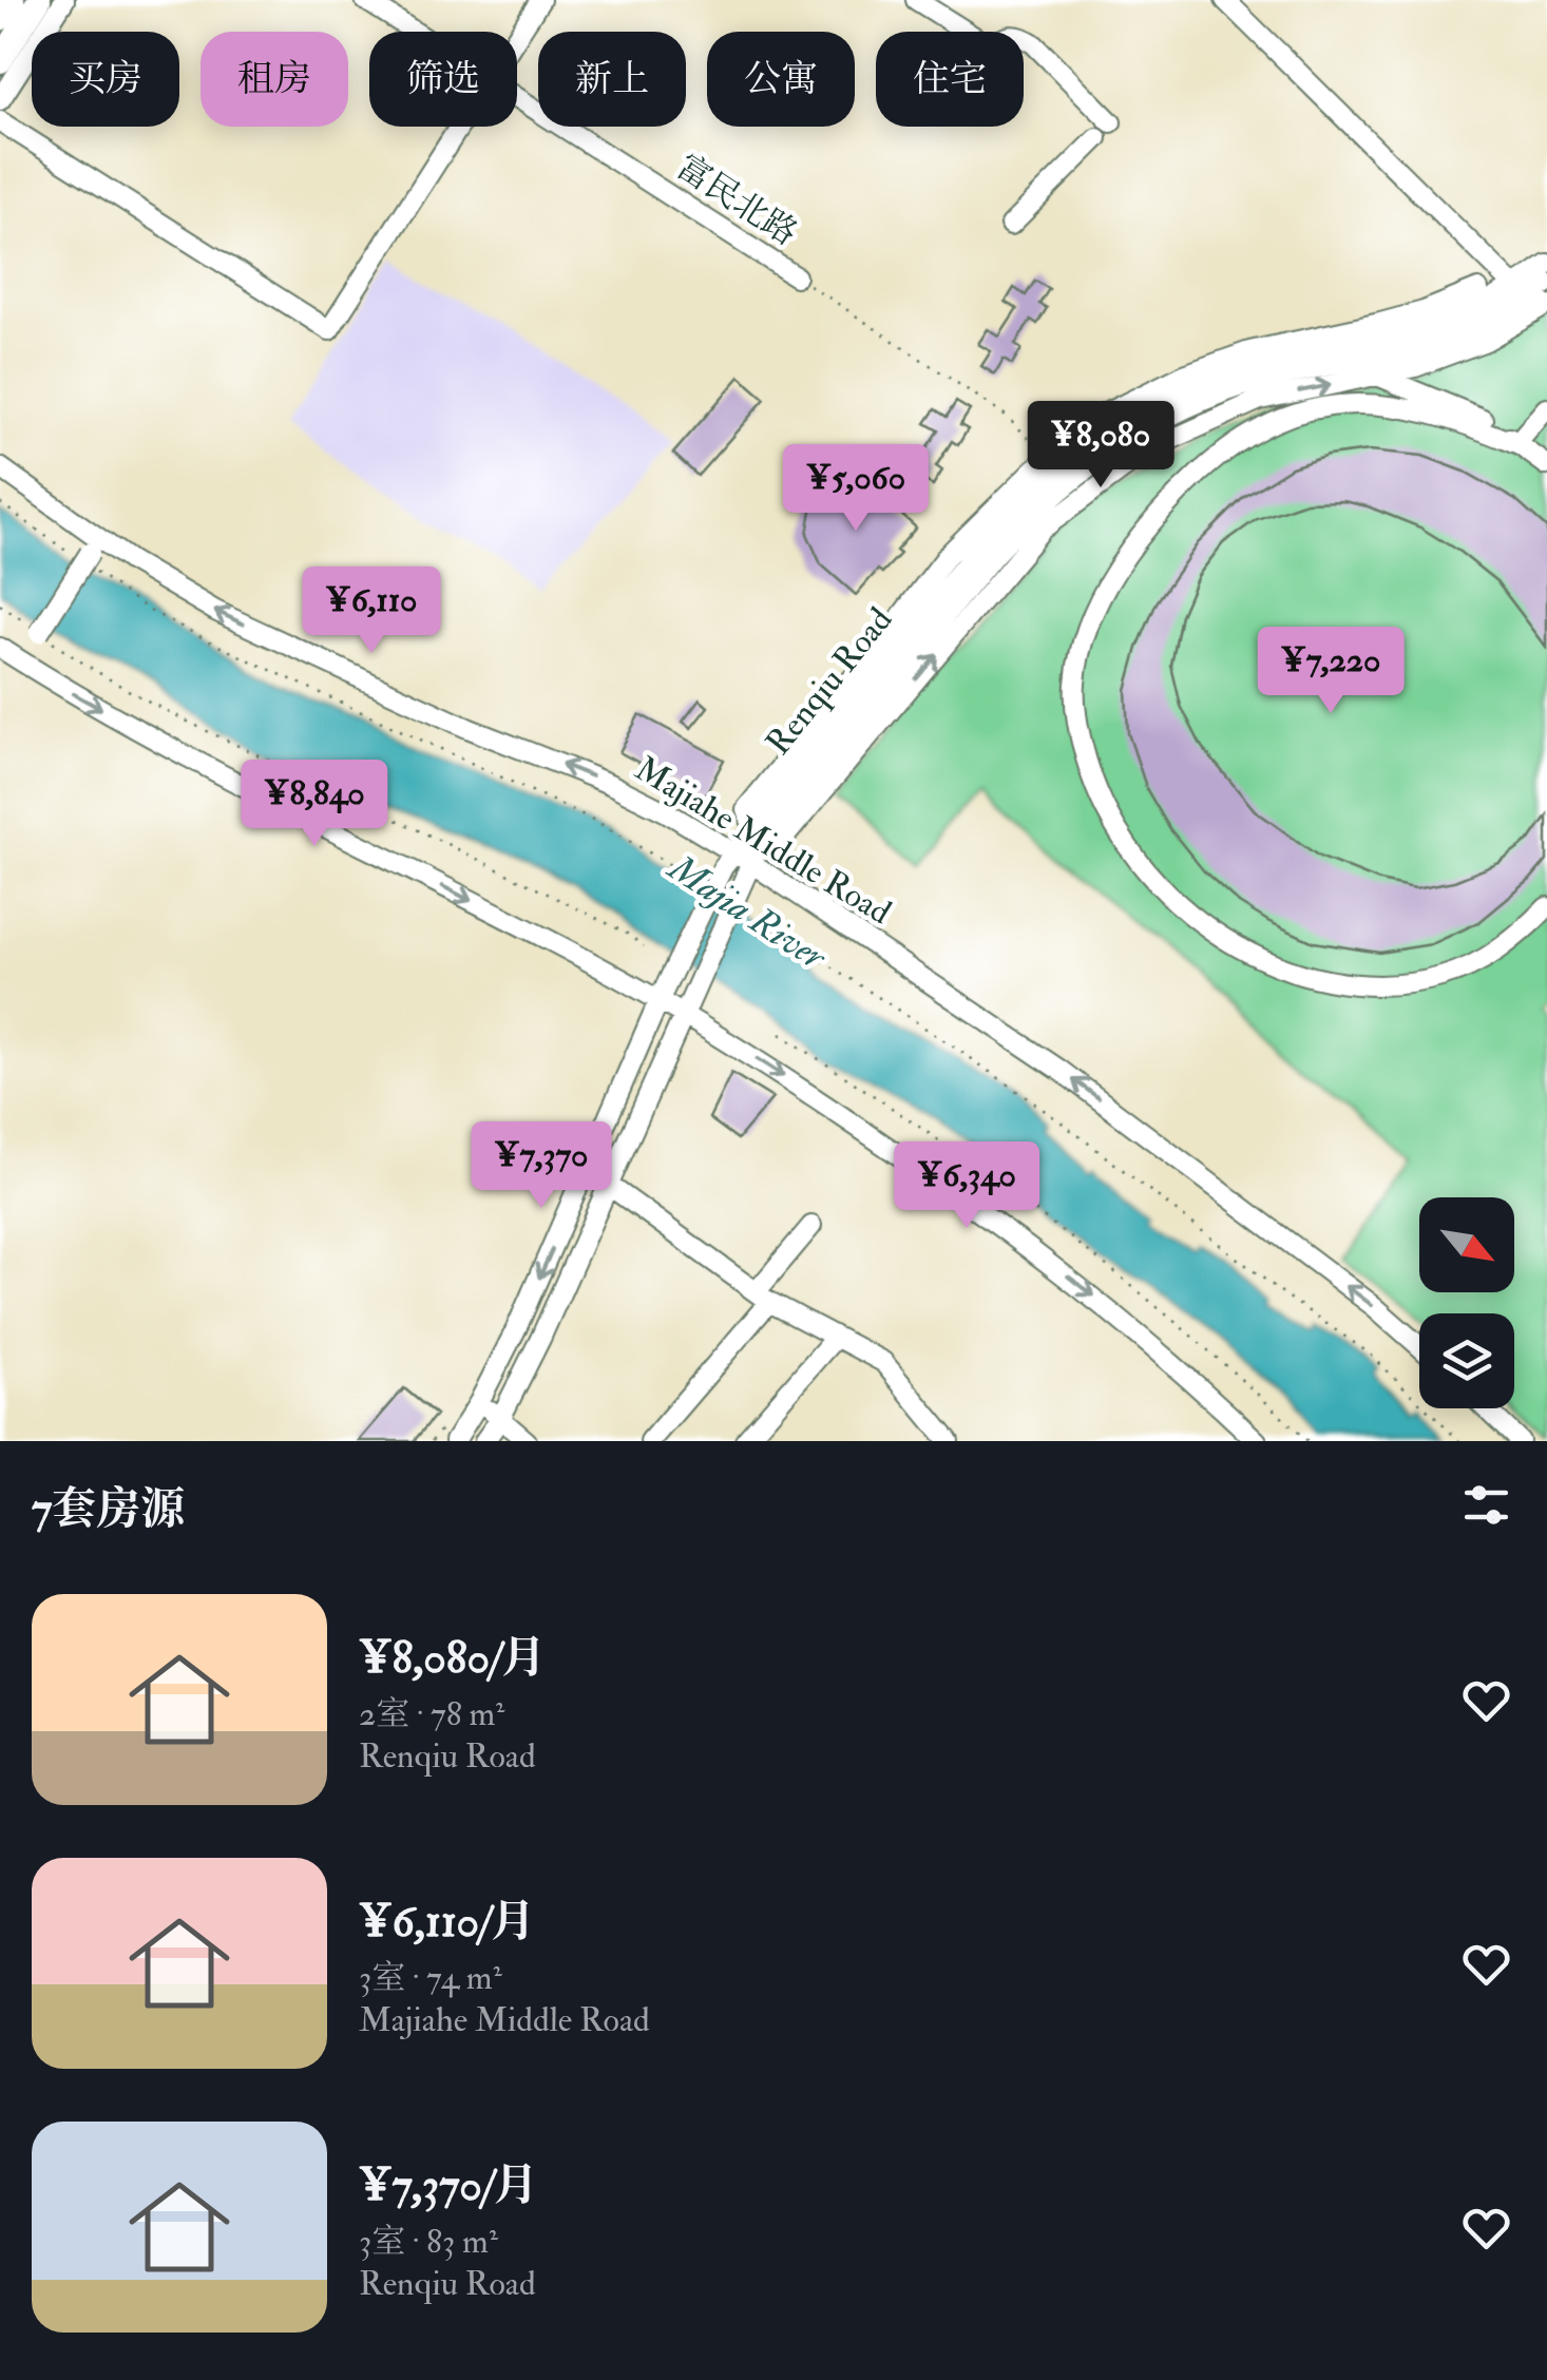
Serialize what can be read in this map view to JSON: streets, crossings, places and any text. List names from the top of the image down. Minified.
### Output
{"streets":{"street":["富民北路","Renqiu Road","Majiahe Middle Road"]},"crossings":[["Renqiu Road","Majiahe Middle Road"]],"water":["Majia River"],"north":"bottom right","page":{"chip":["买房","租房","筛选","新上","公寓","住宅"],"price":["¥8,080","¥5,060","¥6,110","¥7,220","¥8,840","¥7,370","¥6,340"],"heading":"7套房源","list":[{"name":"¥8,080/月","note":"2室 · 78 m² · Renqiu Road"},{"name":"¥6,110/月","note":"3室 · 74 m² · Majiahe Middle Road"},{"name":"¥7,370/月","note":"3室 · 83 m² · Renqiu Road"}]}}
